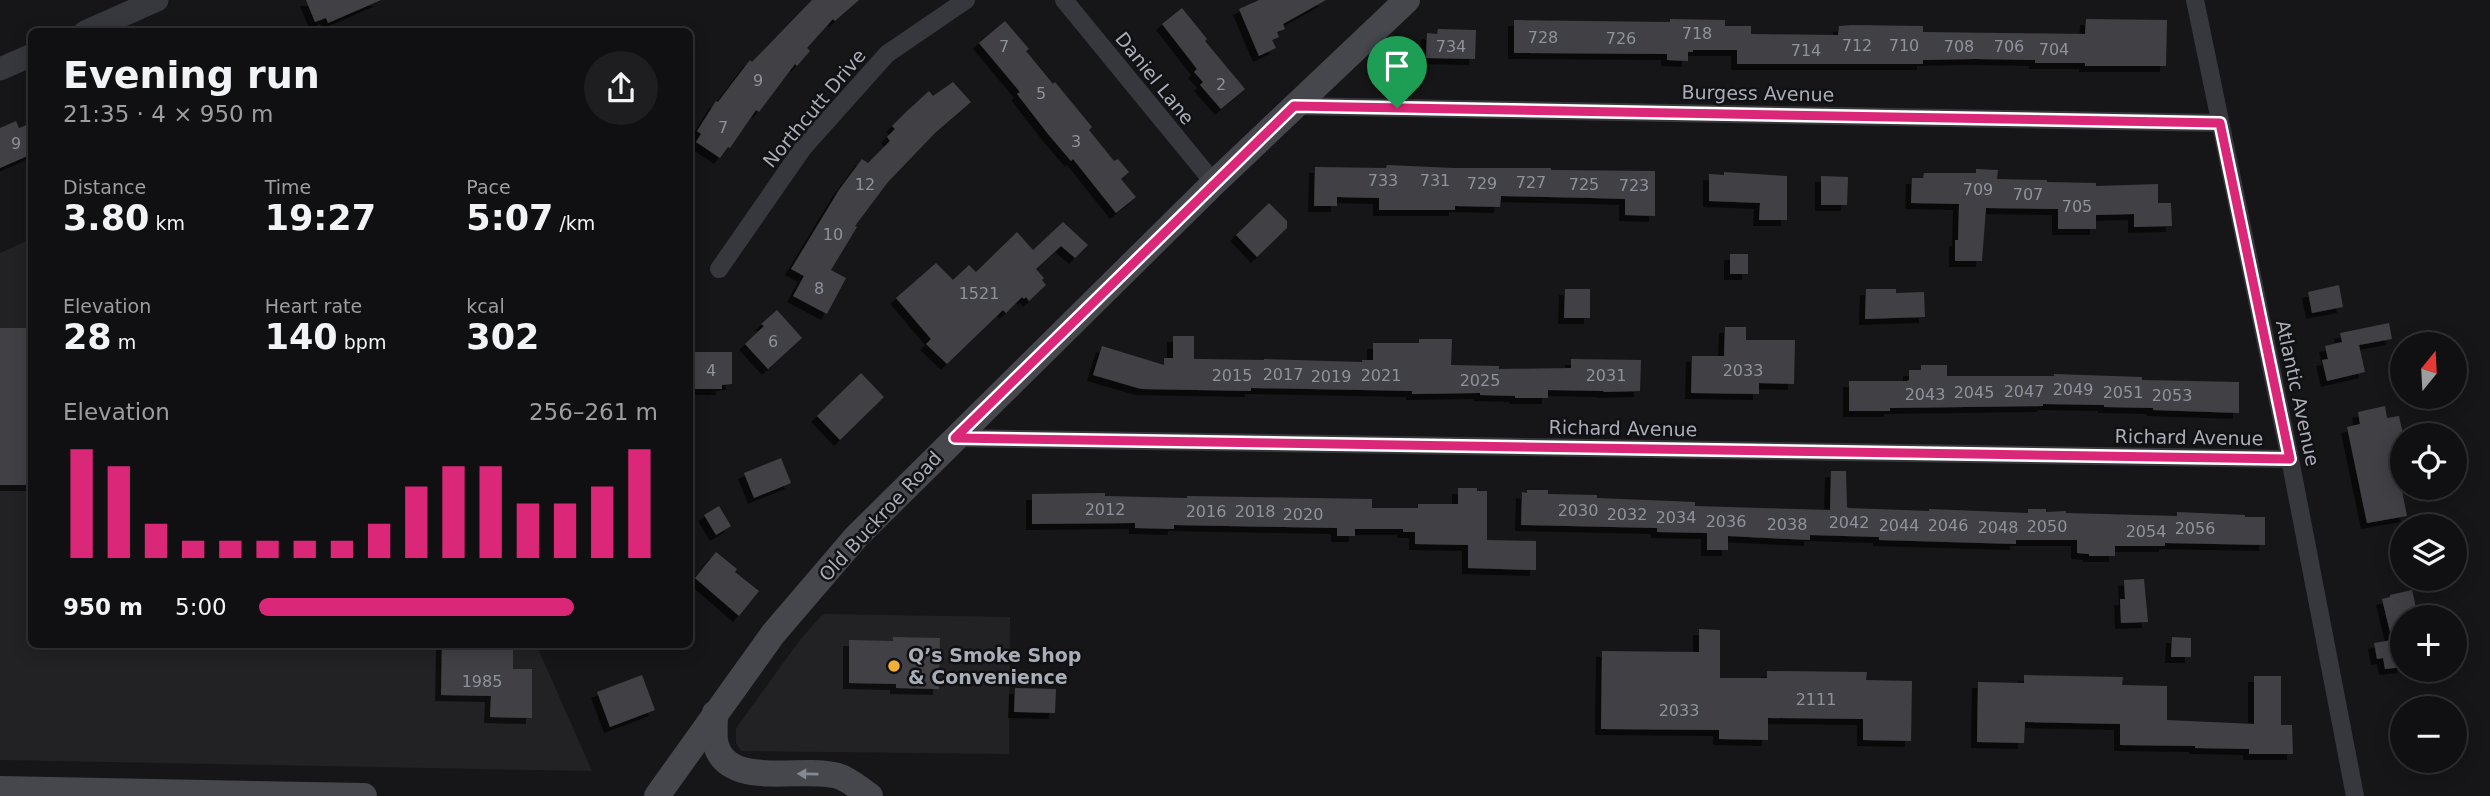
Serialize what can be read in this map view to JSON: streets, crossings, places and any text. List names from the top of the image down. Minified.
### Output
{"streets":{"main road":["Old Buckroe Road"],"street":["Daniel Lane","Burgess Avenue","Northcutt Drive","Atlantic Avenue","Richard Avenue"]},"crossings":[["Daniel Lane","Old Buckroe Road"],["Burgess Avenue","Atlantic Avenue"],["Burgess Avenue","Old Buckroe Road"],["Atlantic Avenue","Richard Avenue"],["Richard Avenue","Old Buckroe Road"]],"places":["Q’s Smoke Shop & Convenience"],"house_numbers":["718","728","726","712","710","7","734","708","706","704","714","9","2","5","7","3","9","733","731","727","729","12","725","723","709","707","705","10","8","1521","6","4","2033","2017","2015","2021","2031","2019","2025","2049","2047","2045","2051","2043","2053","2012","2030","2016","2018","2020","2032","2034","2036","2042","2038","2044","2046","2050","2048","2056","2054","1985","2111","2033"],"north":"top","page":{"heading":["Evening run","21:35 · 4 × 950 m"],"stats":[["Distance","3.80 km"],["Time","19:27"],["Pace","5:07 /km"],["Elevation","28 m"],["Heart rate","140 bpm"],["kcal","302"]],"map_buttons":["+","−"],"chart":["Elevation","256–261 m"],"list":[{"name":"950 m","note":"5:00"}]}}
